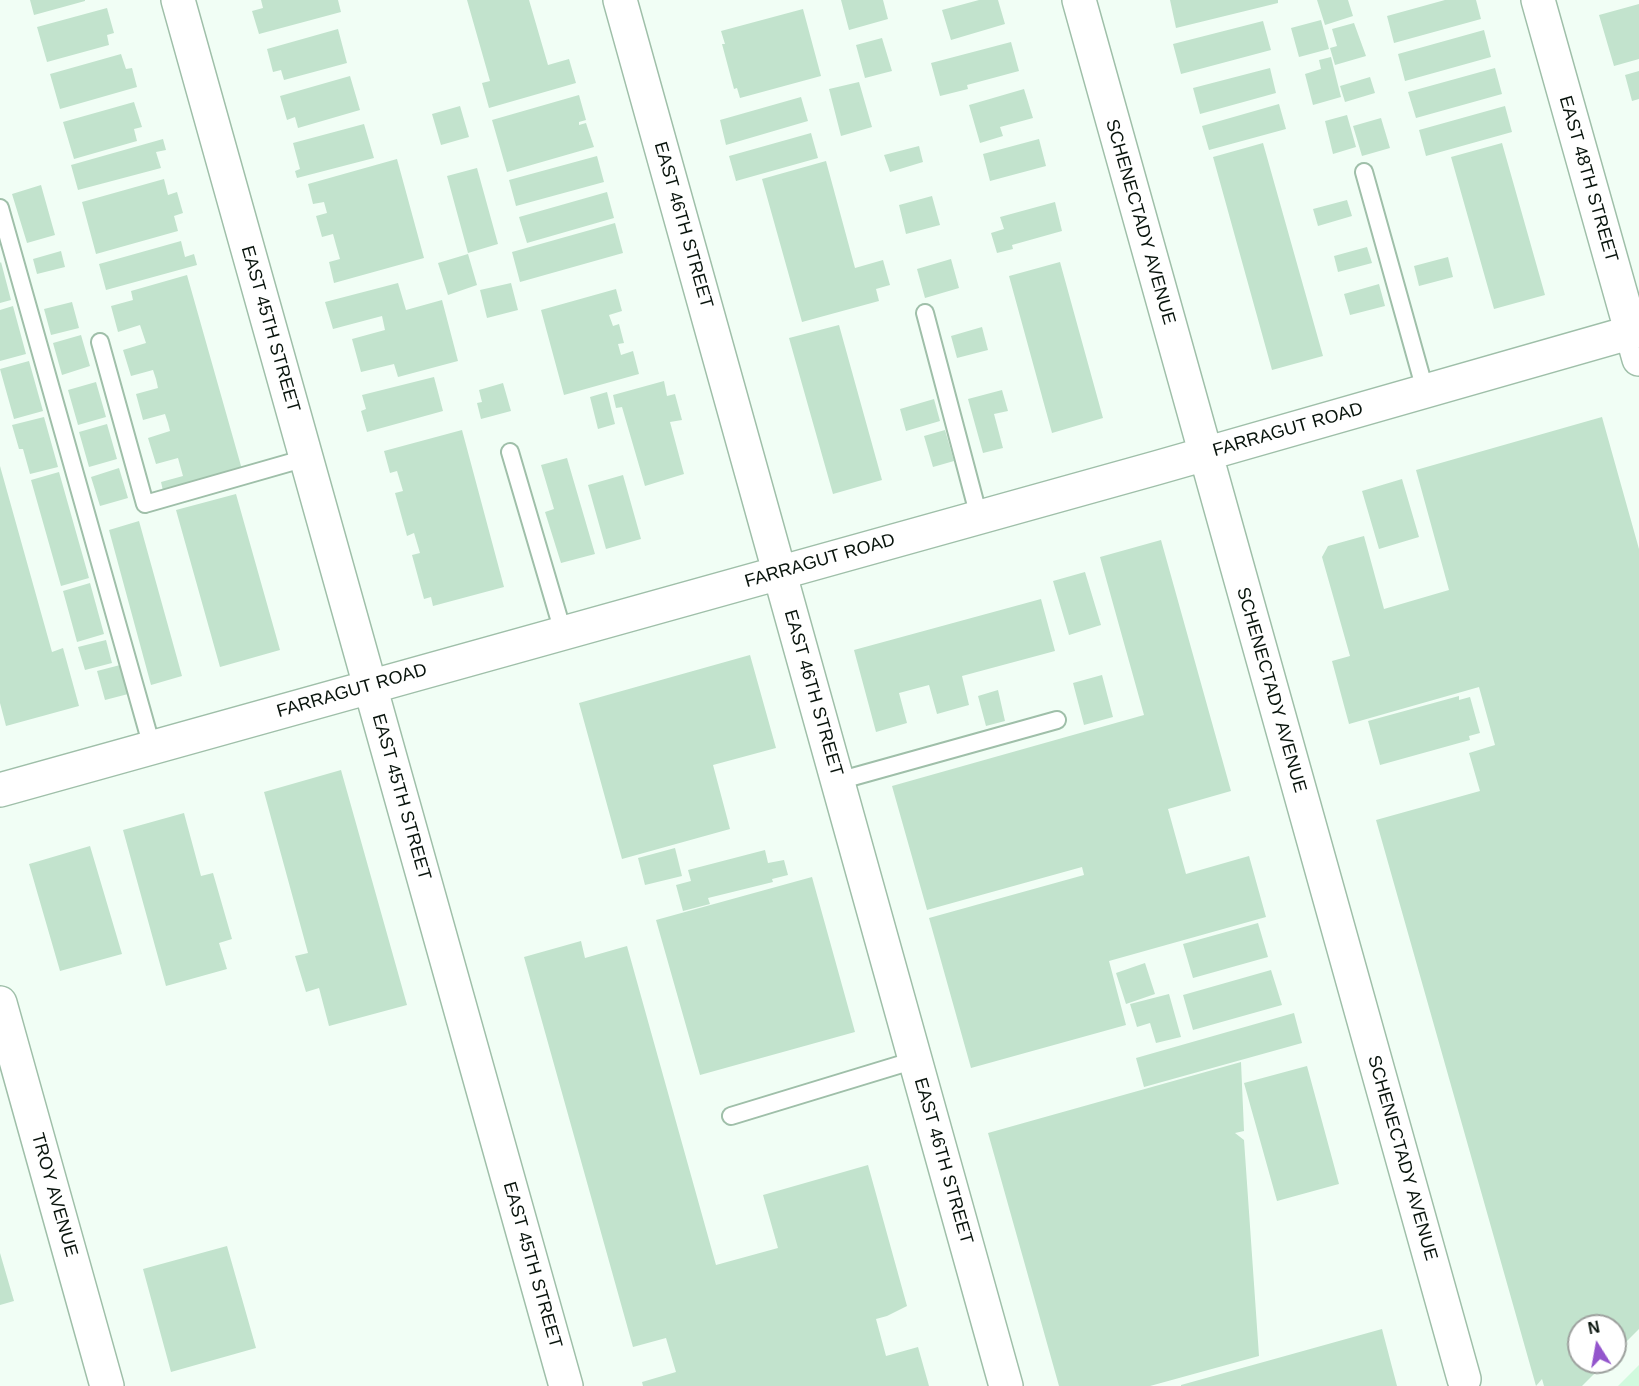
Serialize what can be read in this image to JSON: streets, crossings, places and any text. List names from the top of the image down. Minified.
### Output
{"streets":{"street":["EAST 48TH STREET","SCHENECTADY AVENUE","EAST 46TH STREET","EAST 45TH STREET","FARRAGUT ROAD","TROY AVENUE"]},"crossings":[["EAST 48TH STREET","FARRAGUT ROAD"],["SCHENECTADY AVENUE","FARRAGUT ROAD"],["EAST 46TH STREET","FARRAGUT ROAD"],["EAST 45TH STREET","FARRAGUT ROAD"]],"north":"top"}
